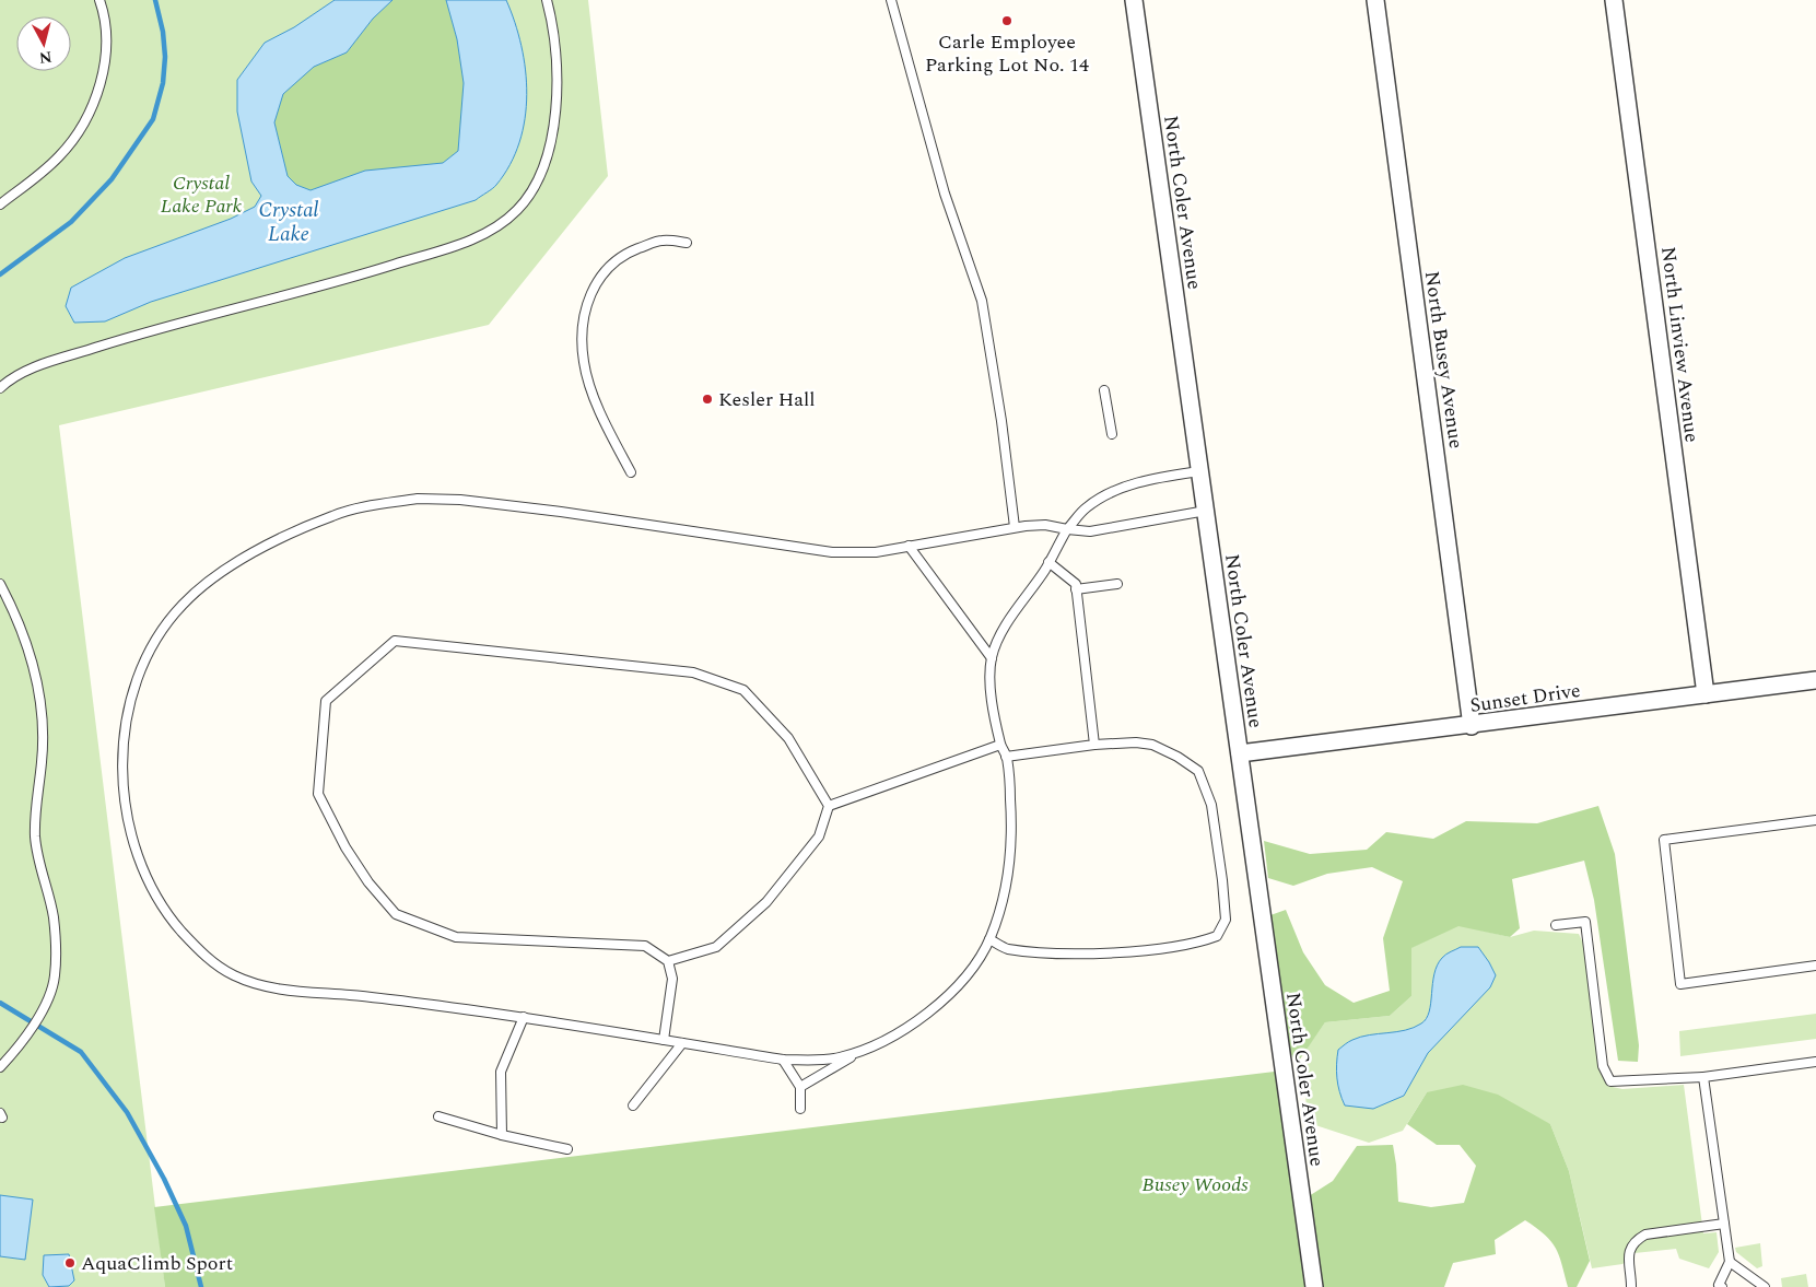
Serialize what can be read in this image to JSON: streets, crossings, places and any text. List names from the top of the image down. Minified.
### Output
{"streets":{"street":["North Coler Avenue","North Linview Avenue","North Busey Avenue","Sunset Drive"]},"crossings":[["North Coler Avenue","Sunset Drive"],["North Linview Avenue","Sunset Drive"],["North Busey Avenue","Sunset Drive"]],"water":["Crystal Lake"],"parks":["Crystal Lake Park","Busey Woods"],"places":["Carle Employee Parking Lot No. 14","Kesler Hall","AquaClimb Sport"],"north":"bottom"}
